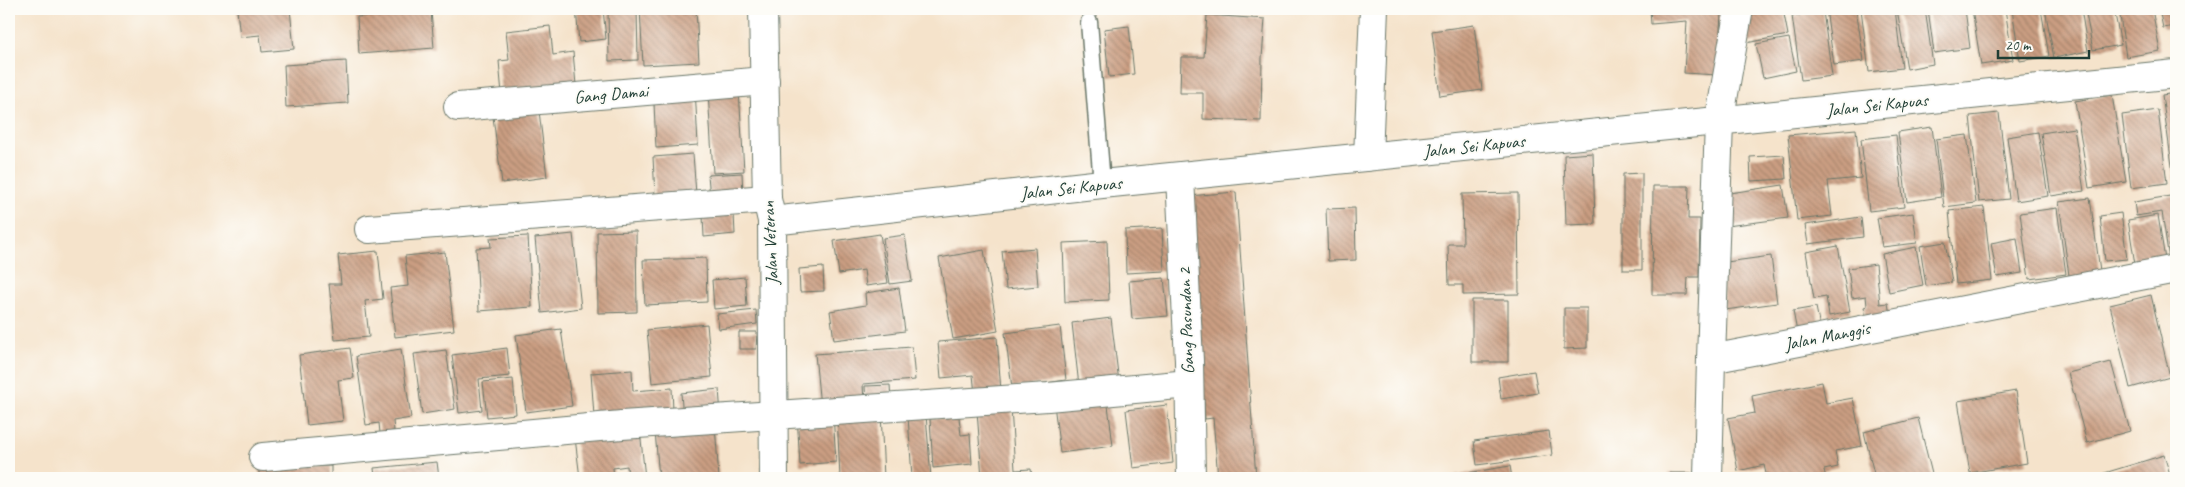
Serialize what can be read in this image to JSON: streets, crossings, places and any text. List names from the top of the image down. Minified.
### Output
{"streets":{"street":["Gang Damai","Jalan Sei Kapuas","Jalan Veteran","Gang Pasundan 2","Jalan Manggis"]},"crossings":[["Gang Damai","Jalan Veteran"],["Jalan Sei Kapuas","Jalan Veteran"],["Jalan Sei Kapuas","Gang Pasundan 2"],["Jalan Veteran","Gang Pasundan 2"]],"scale_bar":"20 m"}
